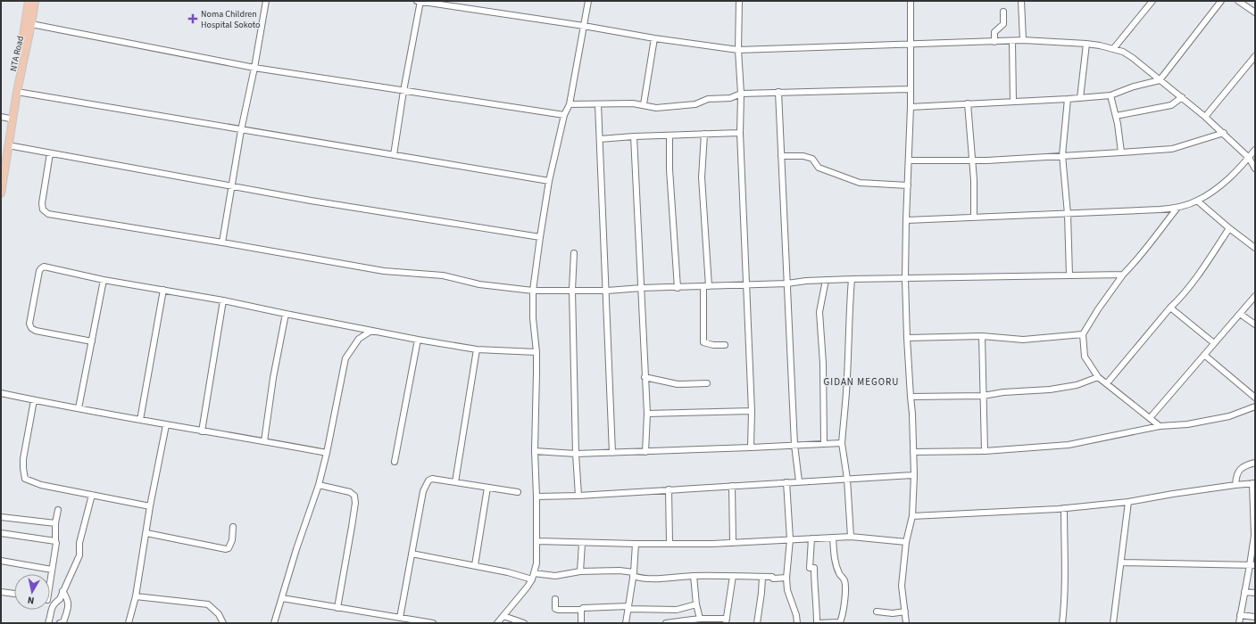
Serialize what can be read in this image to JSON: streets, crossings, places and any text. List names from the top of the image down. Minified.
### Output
{"streets":{"main road":["NTA Road"]},"districts":["GIDAN MEGORU"],"places":{"health":["Noma Children Hospital Sokoto"]},"north":"bottom"}
